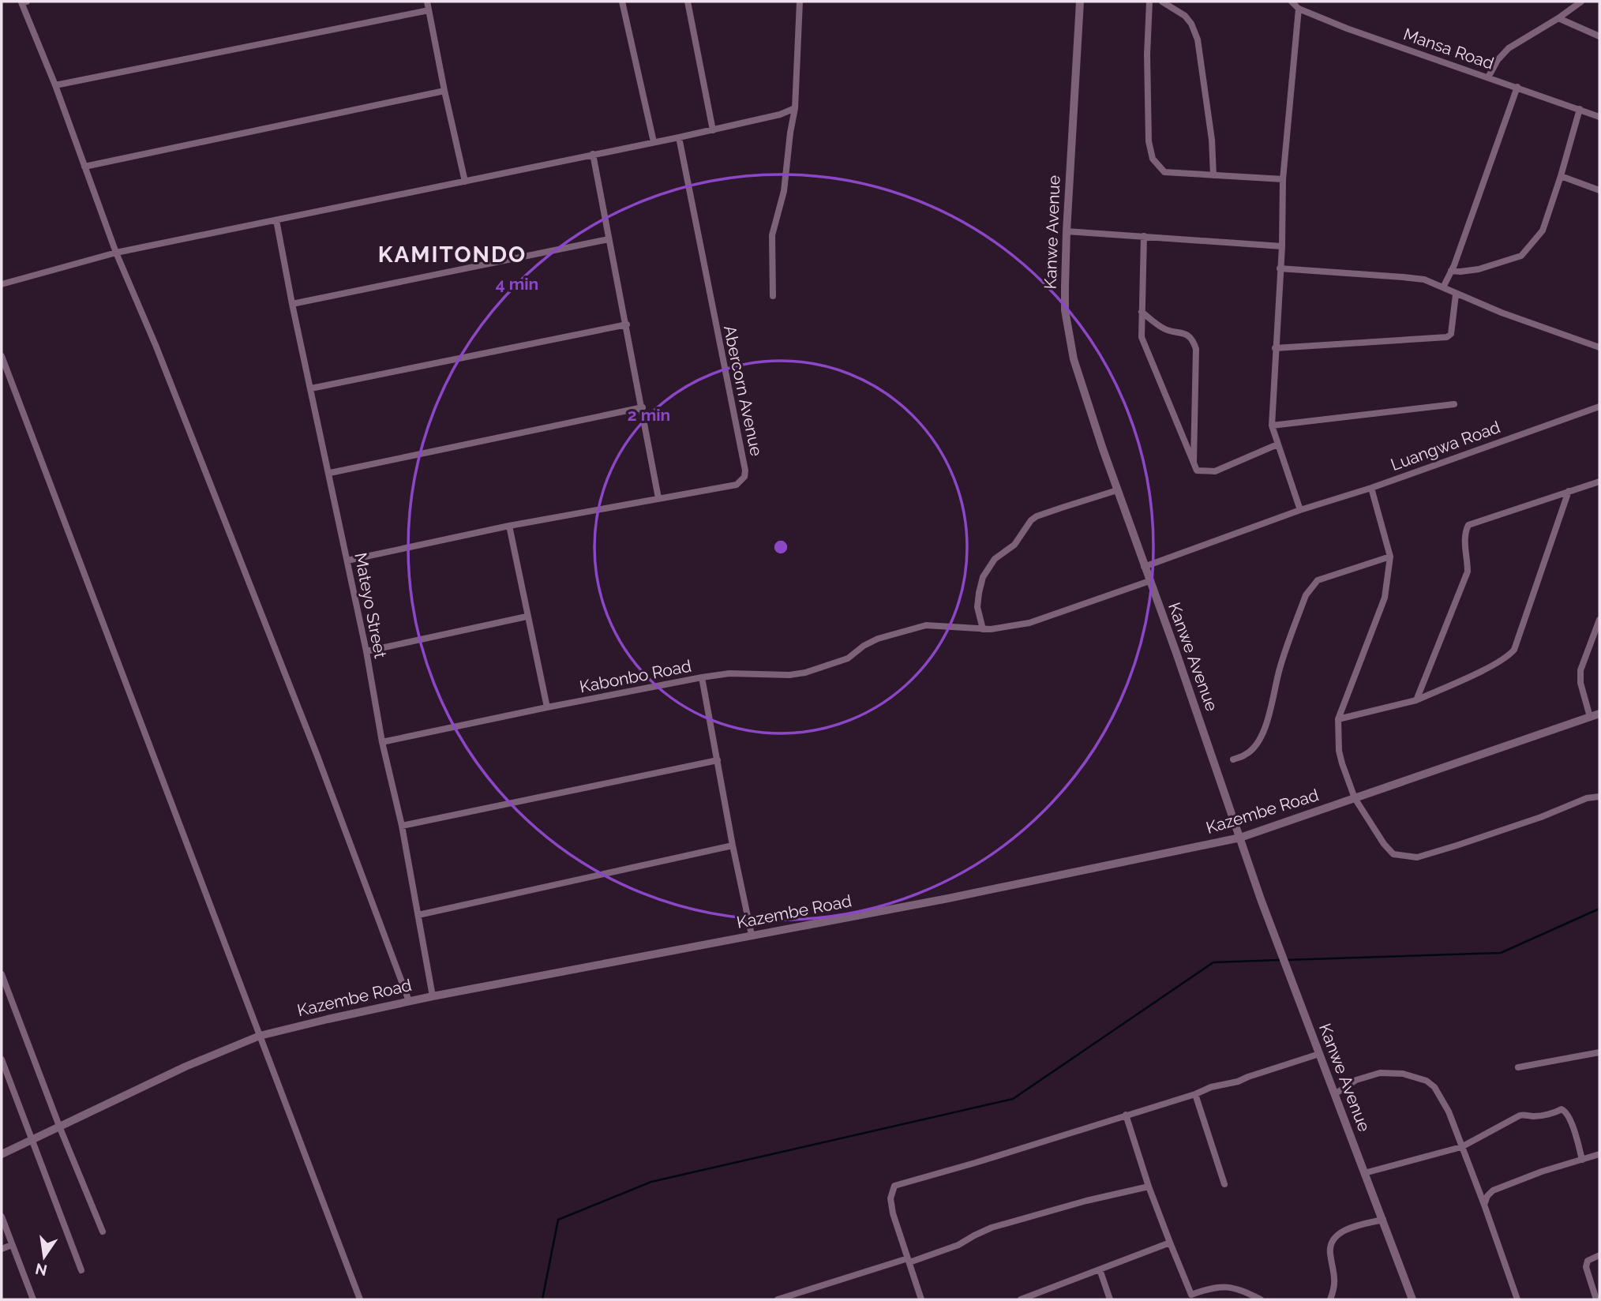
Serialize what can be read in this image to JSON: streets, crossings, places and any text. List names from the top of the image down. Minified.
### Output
{"streets":{"main road":["Kanwe Avenue","Kazembe Road"],"street":["Mansa Road","Abercorn Avenue","Luangwa Road","Mateyo Street","Kabonbo Road"]},"crossings":[["Kanwe Avenue","Luangwa Road"],["Kanwe Avenue","Kazembe Road"],["Abercorn Avenue","Mateyo Street"],["Mateyo Street","Kabonbo Road"],["Mateyo Street","Kazembe Road"],["Kabonbo Road","Kazembe Road"]],"districts":["KAMITONDO"],"north":"bottom","rings":["4 min","2 min"]}
